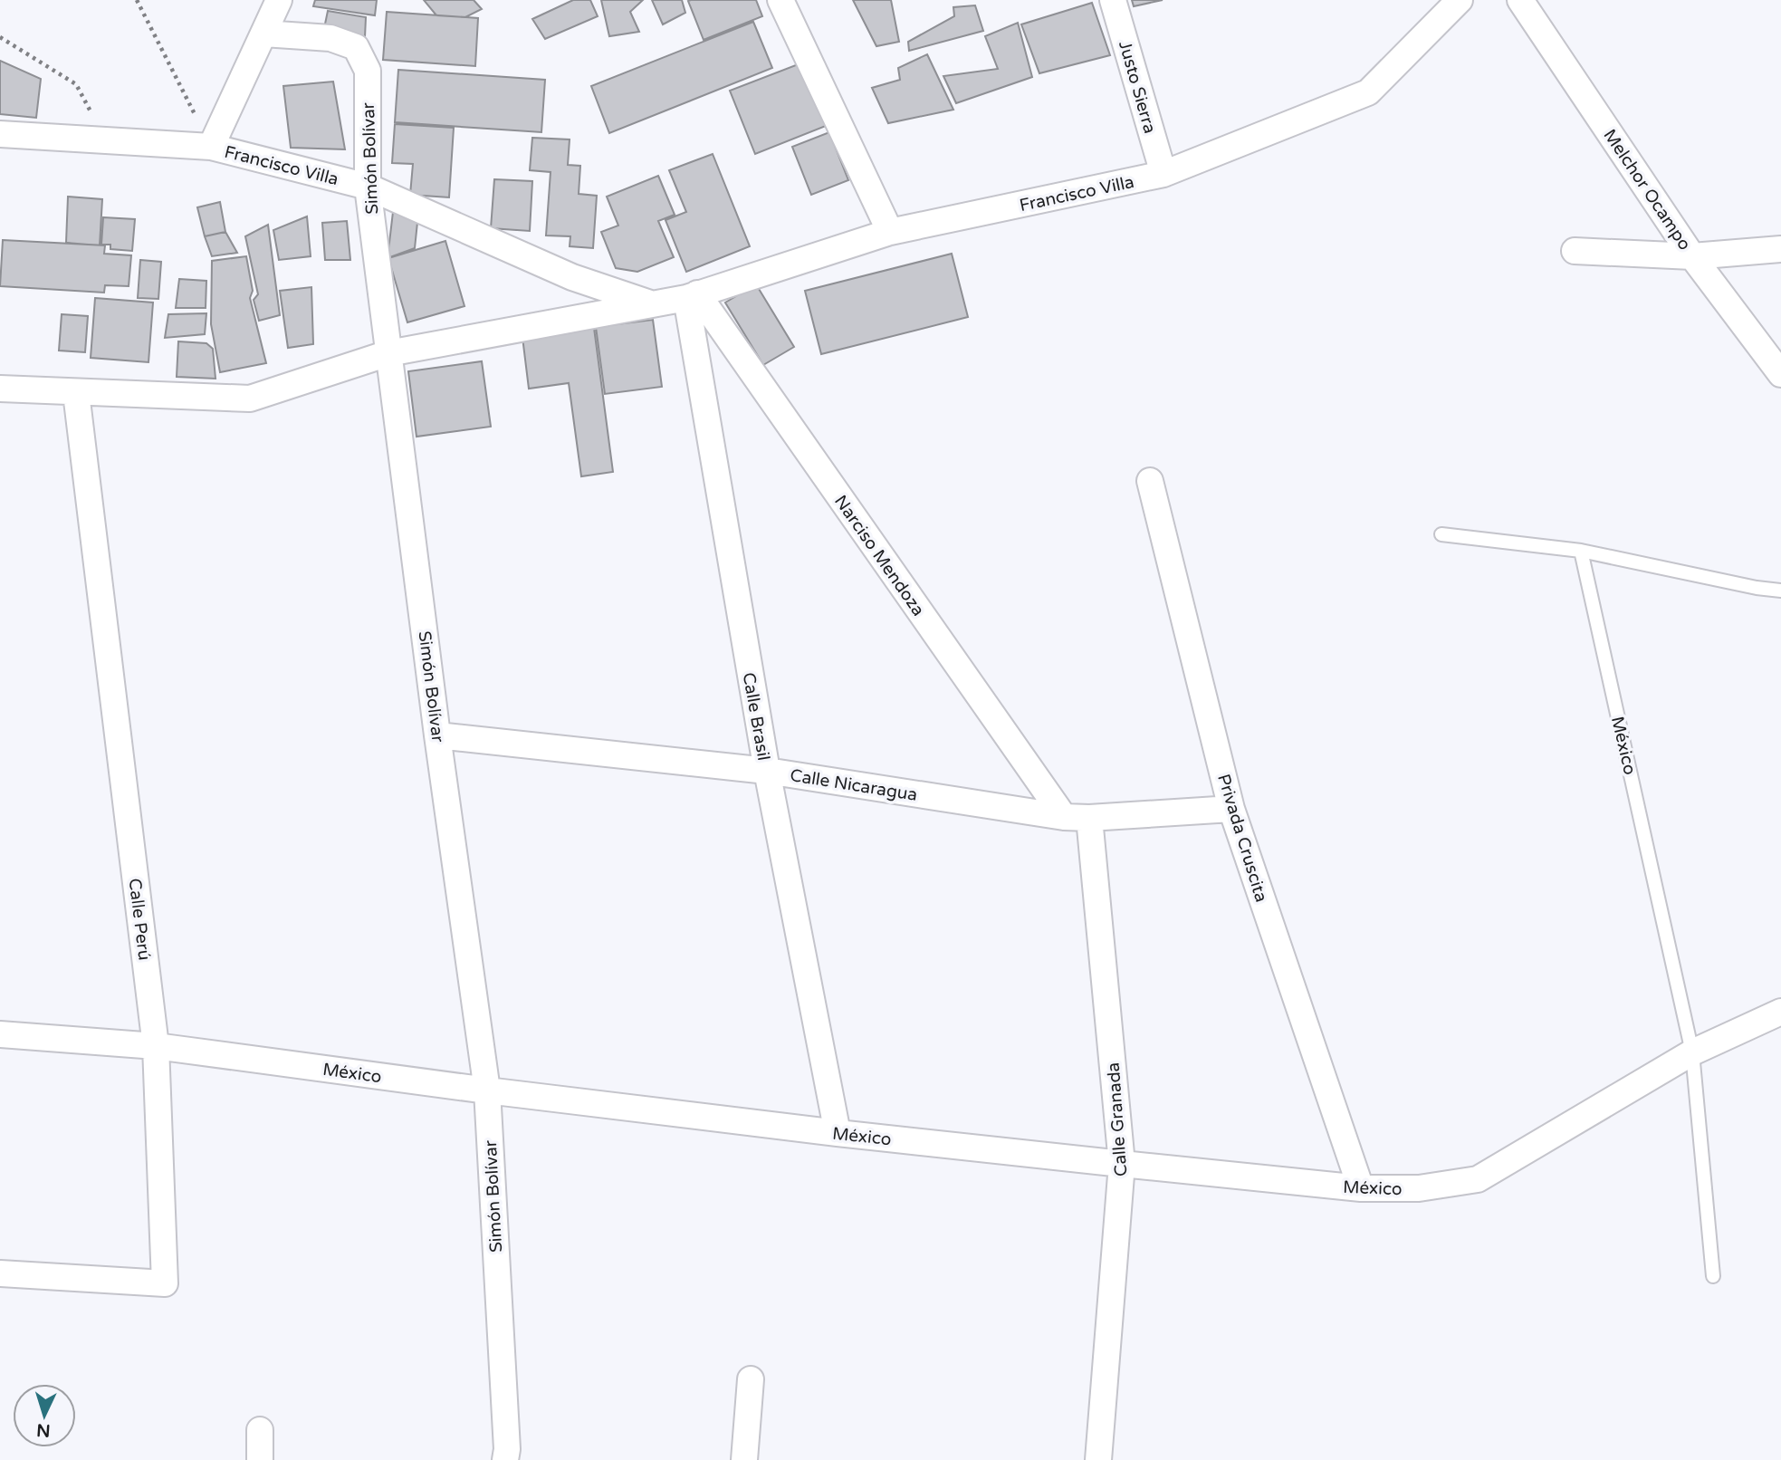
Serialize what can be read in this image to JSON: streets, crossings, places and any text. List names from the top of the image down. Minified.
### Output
{"streets":{"street":["Justo Sierra","Simón Bolívar","Francisco Villa","Melchor Ocampo","Narciso Mendoza","Calle Brasil","México","Calle Nicaragua","Privada Cruscita","Calle Perú","Calle Granada"]},"crossings":[["Justo Sierra","Francisco Villa"],["Simón Bolívar","Francisco Villa"],["Simón Bolívar","México"],["Simón Bolívar","Calle Nicaragua"],["Francisco Villa","Narciso Mendoza"],["Francisco Villa","Calle Brasil"],["Francisco Villa","Calle Perú"],["Narciso Mendoza","Calle Brasil"],["Narciso Mendoza","Calle Nicaragua"],["Calle Brasil","México"],["Calle Brasil","Calle Nicaragua"],["México","Privada Cruscita"],["México","Calle Perú"],["México","Calle Granada"],["Calle Nicaragua","Privada Cruscita"],["Calle Nicaragua","Calle Granada"]],"north":"bottom"}
